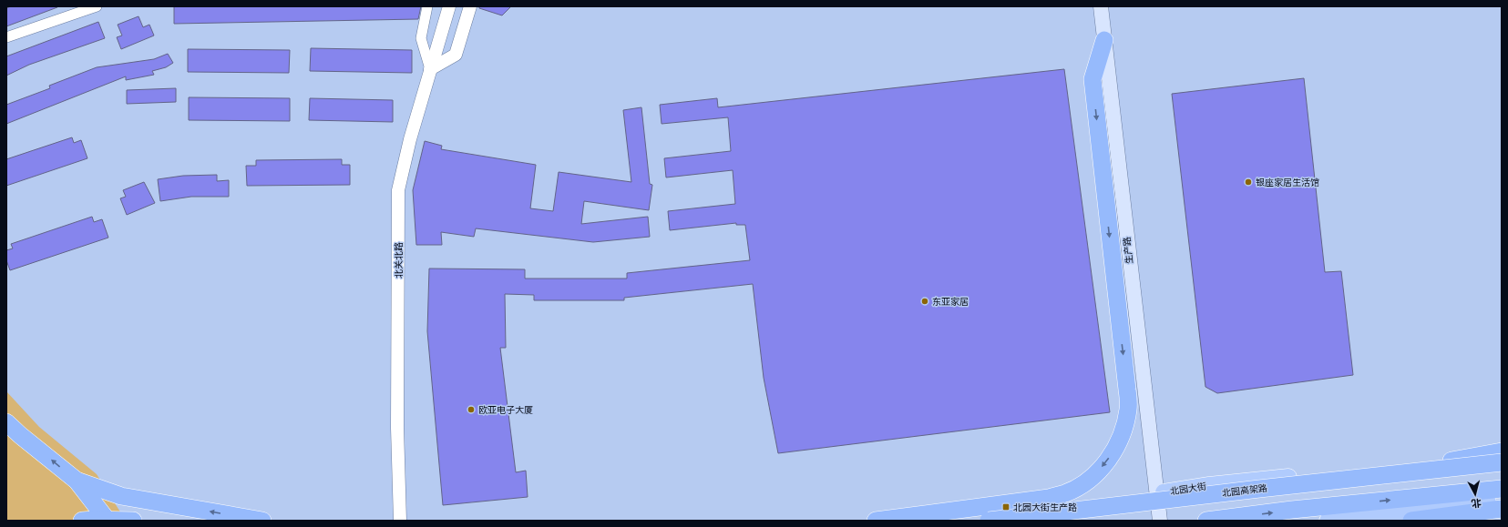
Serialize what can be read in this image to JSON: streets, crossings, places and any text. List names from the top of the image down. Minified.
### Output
{"streets":{"highway":["北园高架路"],"main road":["生产路","北园大街"],"street":["北关北路"]},"crossings":[["生产路","北园大街"]],"places":{"other":["银座家居生活馆","东亚家居","欧亚电子大厦"],"transit":["北园大街生产路"]},"north":"bottom"}
